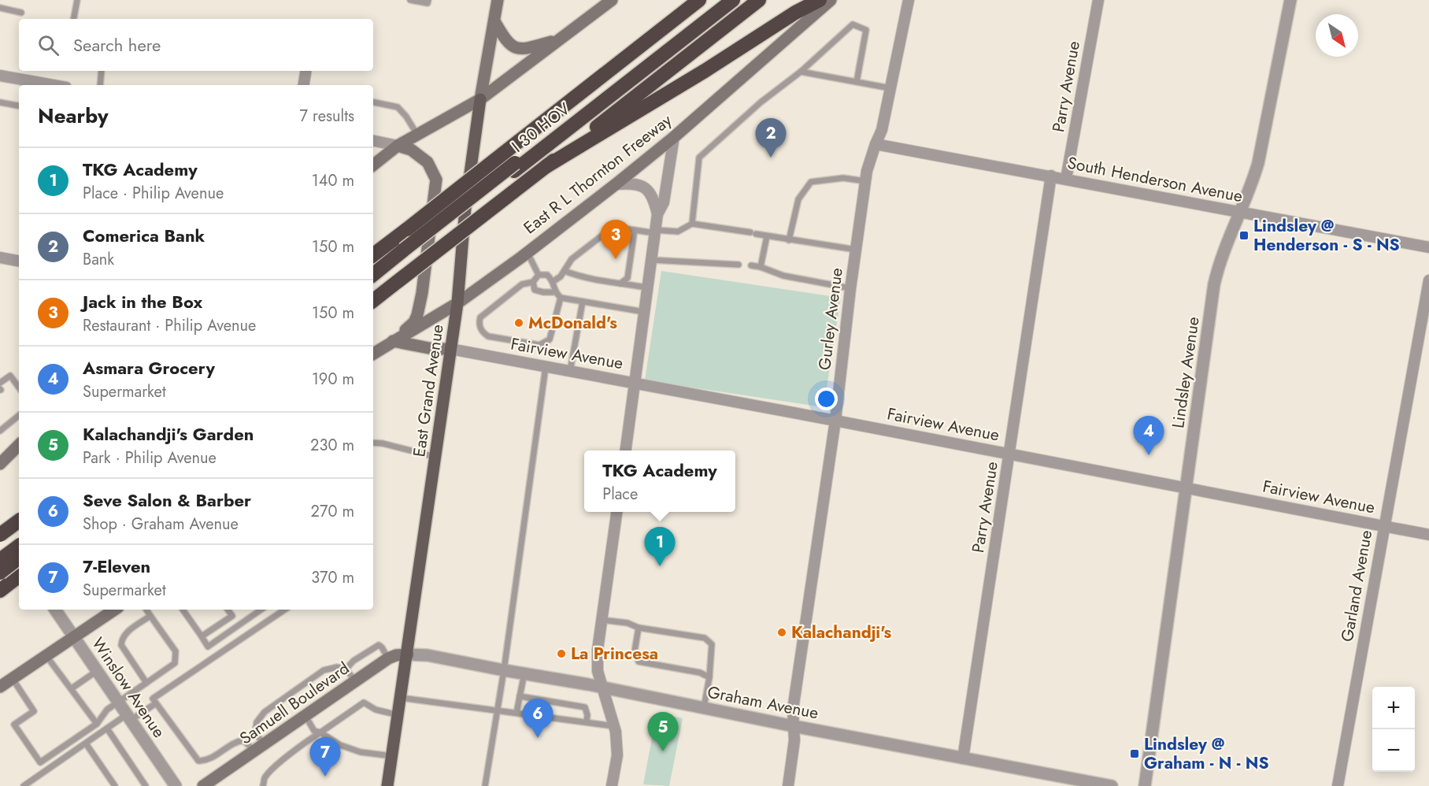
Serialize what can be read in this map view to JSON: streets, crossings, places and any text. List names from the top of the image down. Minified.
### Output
{"streets":{"highway":["I 30 HOV"],"main road":["East R L Thornton Freeway","East Grand Avenue","Samuell Boulevard"],"street":["Parry Avenue","South Henderson Avenue","Gurley Avenue","Fairview Avenue","Lindsley Avenue","Garland Avenue","Winslow Avenue","Graham Avenue"]},"crossings":[["Parry Avenue","South Henderson Avenue"],["Parry Avenue","Fairview Avenue"],["Parry Avenue","Graham Avenue"],["East R L Thornton Freeway","East Grand Avenue"],["South Henderson Avenue","Gurley Avenue"],["South Henderson Avenue","Lindsley Avenue"],["Gurley Avenue","Fairview Avenue"],["Gurley Avenue","Graham Avenue"],["Fairview Avenue","Lindsley Avenue"],["Fairview Avenue","East Grand Avenue"],["Fairview Avenue","Garland Avenue"],["East Grand Avenue","Graham Avenue"],["East Grand Avenue","Samuell Boulevard"],["Graham Avenue","Samuell Boulevard"]],"places":{"transit":["Lindsley @ Henderson - S - NS","Lindsley @ Graham - N - NS"],"other":["McDonald's","Kalachandji's","La Princesa"]},"north":"bottom right","page":{"search":"Search here","heading":["Nearby","7 results"],"pins":["2","3","4","1","6","5","7"],"list":[{"mark":"1","name":"TKG Academy","note":"Place · Philip Avenue","value":"140 m"},{"mark":"2","name":"Comerica Bank","note":"Bank","value":"150 m"},{"mark":"3","name":"Jack in the Box","note":"Restaurant · Philip Avenue","value":"150 m"},{"mark":"4","name":"Asmara Grocery","note":"Supermarket","value":"190 m"},{"mark":"5","name":"Kalachandji's Garden","note":"Park · Philip Avenue","value":"230 m"},{"mark":"6","name":"Seve Salon & Barber","note":"Shop · Graham Avenue","value":"270 m"},{"mark":"7","name":"7-Eleven","note":"Supermarket","value":"370 m"}],"popup":["TKG Academy","Place"],"map_buttons":["+","−"]}}
